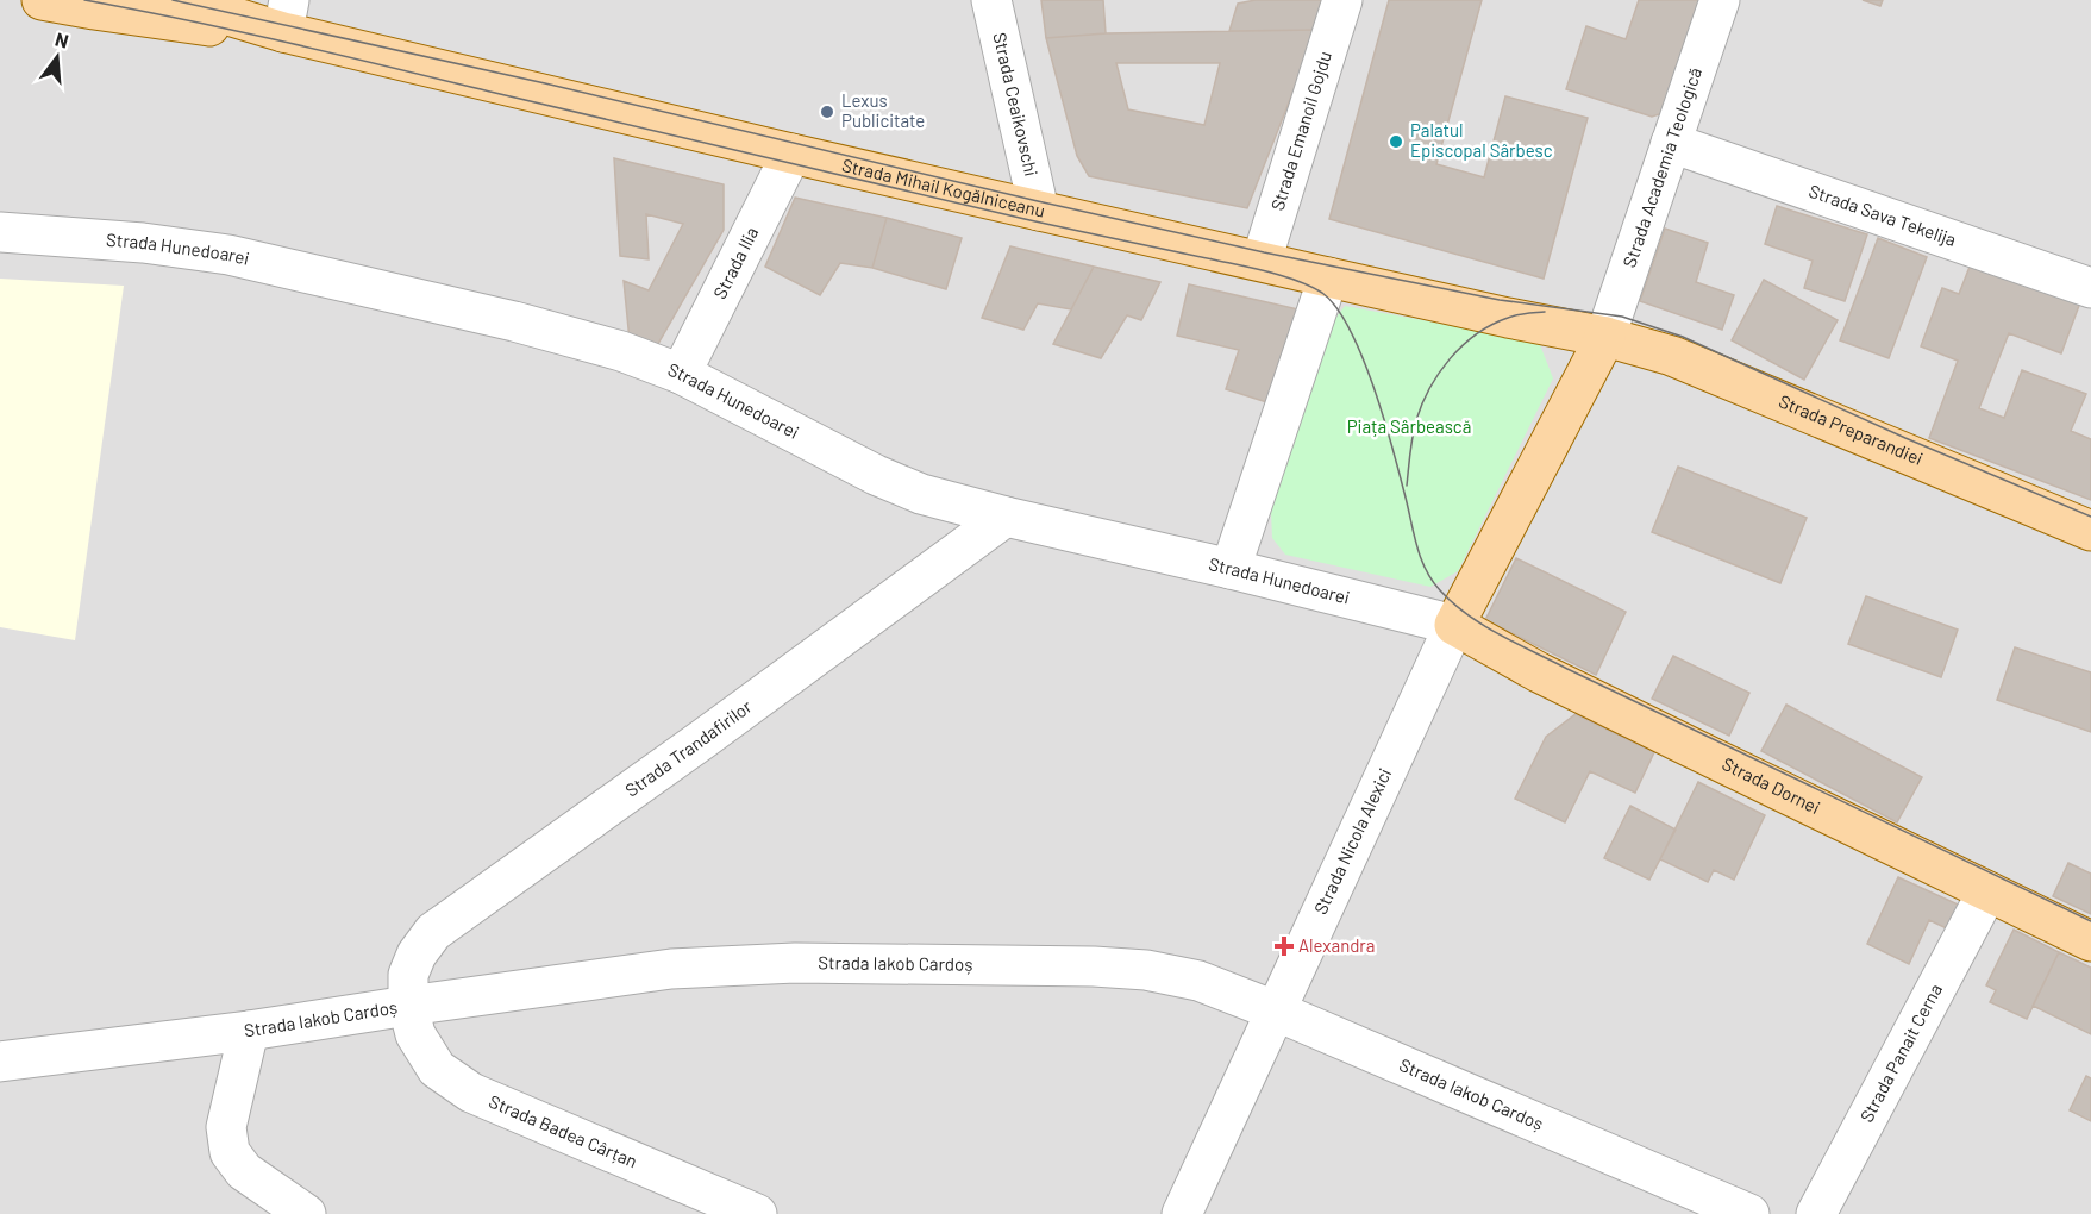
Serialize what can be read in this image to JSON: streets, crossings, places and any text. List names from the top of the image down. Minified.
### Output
{"streets":{"main road":["Strada Mihail Kogălniceanu","Strada Preparandiei","Strada Dornei"],"street":["Strada Ceaikovschi","Strada Emanoil Gojdu","Strada Academia Teologică","Strada Sava Tekelija","Strada Hunedoarei","Strada Ilia","Strada Trandafirilor","Strada Nicola Alexici","Strada Iakob Cardoș","Strada Panait Cerna","Strada Badea Cârțan"]},"crossings":[["Strada Ceaikovschi","Strada Mihail Kogălniceanu"],["Strada Emanoil Gojdu","Strada Mihail Kogălniceanu"],["Strada Academia Teologică","Strada Mihail Kogălniceanu"],["Strada Academia Teologică","Strada Sava Tekelija"],["Strada Academia Teologică","Strada Preparandiei"],["Strada Mihail Kogălniceanu","Strada Ilia"],["Strada Mihail Kogălniceanu","Strada Preparandiei"],["Strada Hunedoarei","Strada Ilia"],["Strada Hunedoarei","Strada Trandafirilor"],["Strada Hunedoarei","Strada Dornei"],["Strada Hunedoarei","Strada Nicola Alexici"],["Strada Trandafirilor","Strada Iakob Cardoș"],["Strada Trandafirilor","Strada Badea Cârțan"],["Strada Dornei","Strada Nicola Alexici"],["Strada Dornei","Strada Panait Cerna"],["Strada Nicola Alexici","Strada Iakob Cardoș"],["Strada Iakob Cardoș","Strada Badea Cârțan"]],"parks":["Piața Sârbească"],"places":{"other":["Lexus Publicitate","Palatul Episcopal Sârbesc"],"health":["Alexandra"]},"north":"top"}
